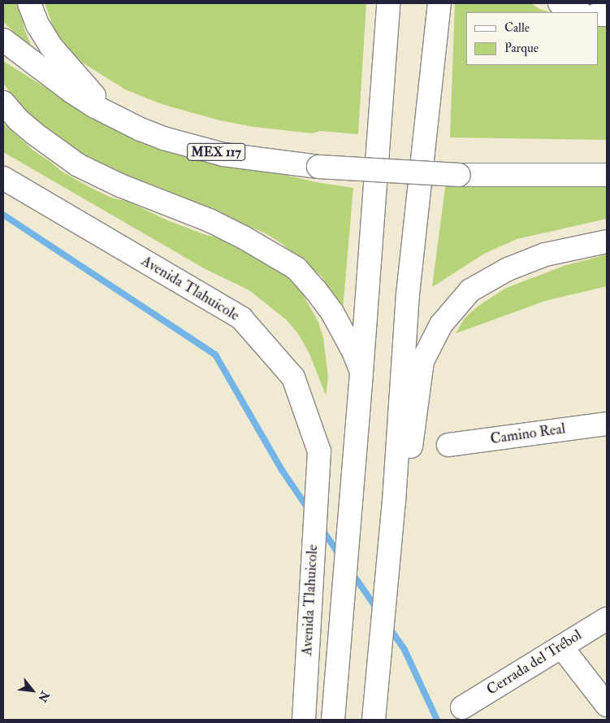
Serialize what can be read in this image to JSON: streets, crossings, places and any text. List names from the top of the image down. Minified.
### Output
{"streets":{"main road":["MEX 117","Avenida Tlahuicole","Camino Real","Cerrada del Trébol"]},"legend":["Calle","Parque"],"north":"bottom right"}
